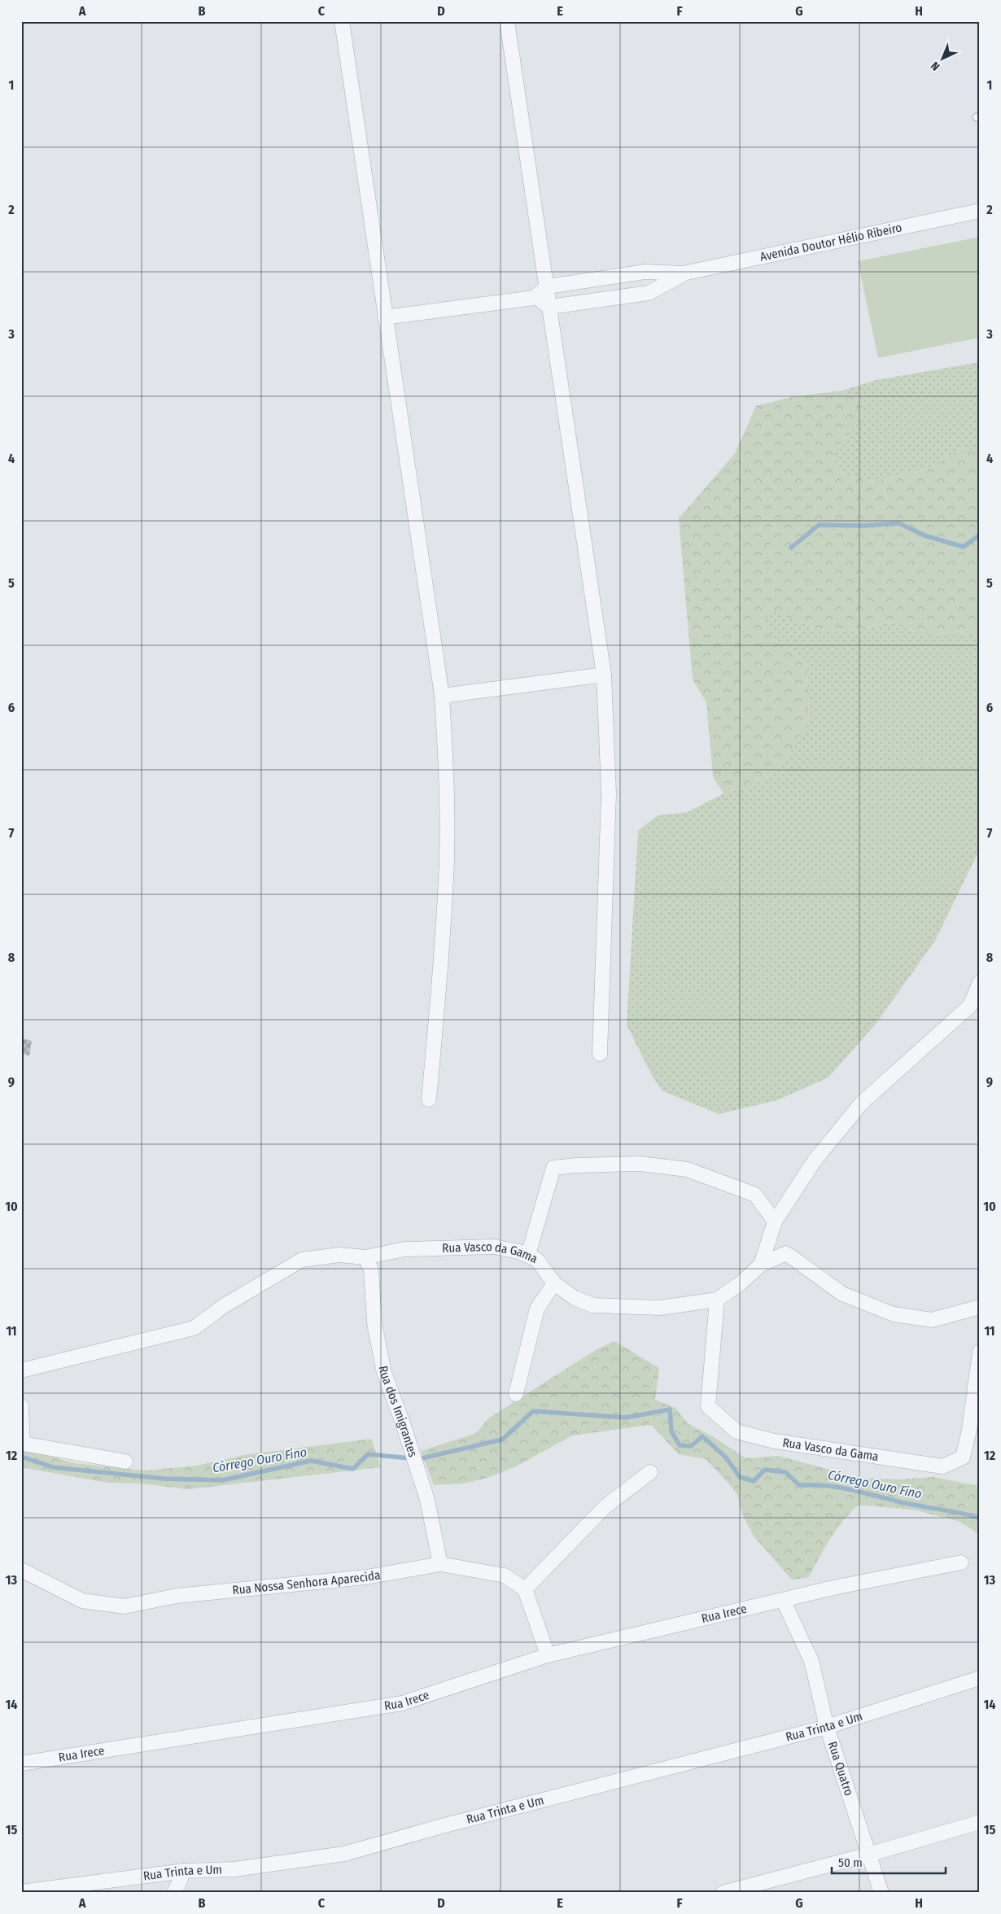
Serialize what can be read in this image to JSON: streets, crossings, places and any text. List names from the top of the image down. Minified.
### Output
{"streets":{"street":["Avenida Doutor Hélio Ribeiro","Rua Vasco da Gama","Rua dos Imigrantes","Rua Nossa Senhora Aparecida","Rua Irece","Rua Trinta e Um","Rua Quatro"]},"crossings":[["Rua Vasco da Gama","Rua dos Imigrantes"],["Rua dos Imigrantes","Rua Nossa Senhora Aparecida"],["Rua Irece","Rua Quatro"],["Rua Trinta e Um","Rua Quatro"]],"water":["Córrego Ouro Fino"],"scale_bar":"50 m","north":"bottom left","grid":{"columns":["A","B","C","D","E","F","G","H"],"rows":["1","2","3","4","5","6","7","8","9","10","11","12","13","14","15"]}}
